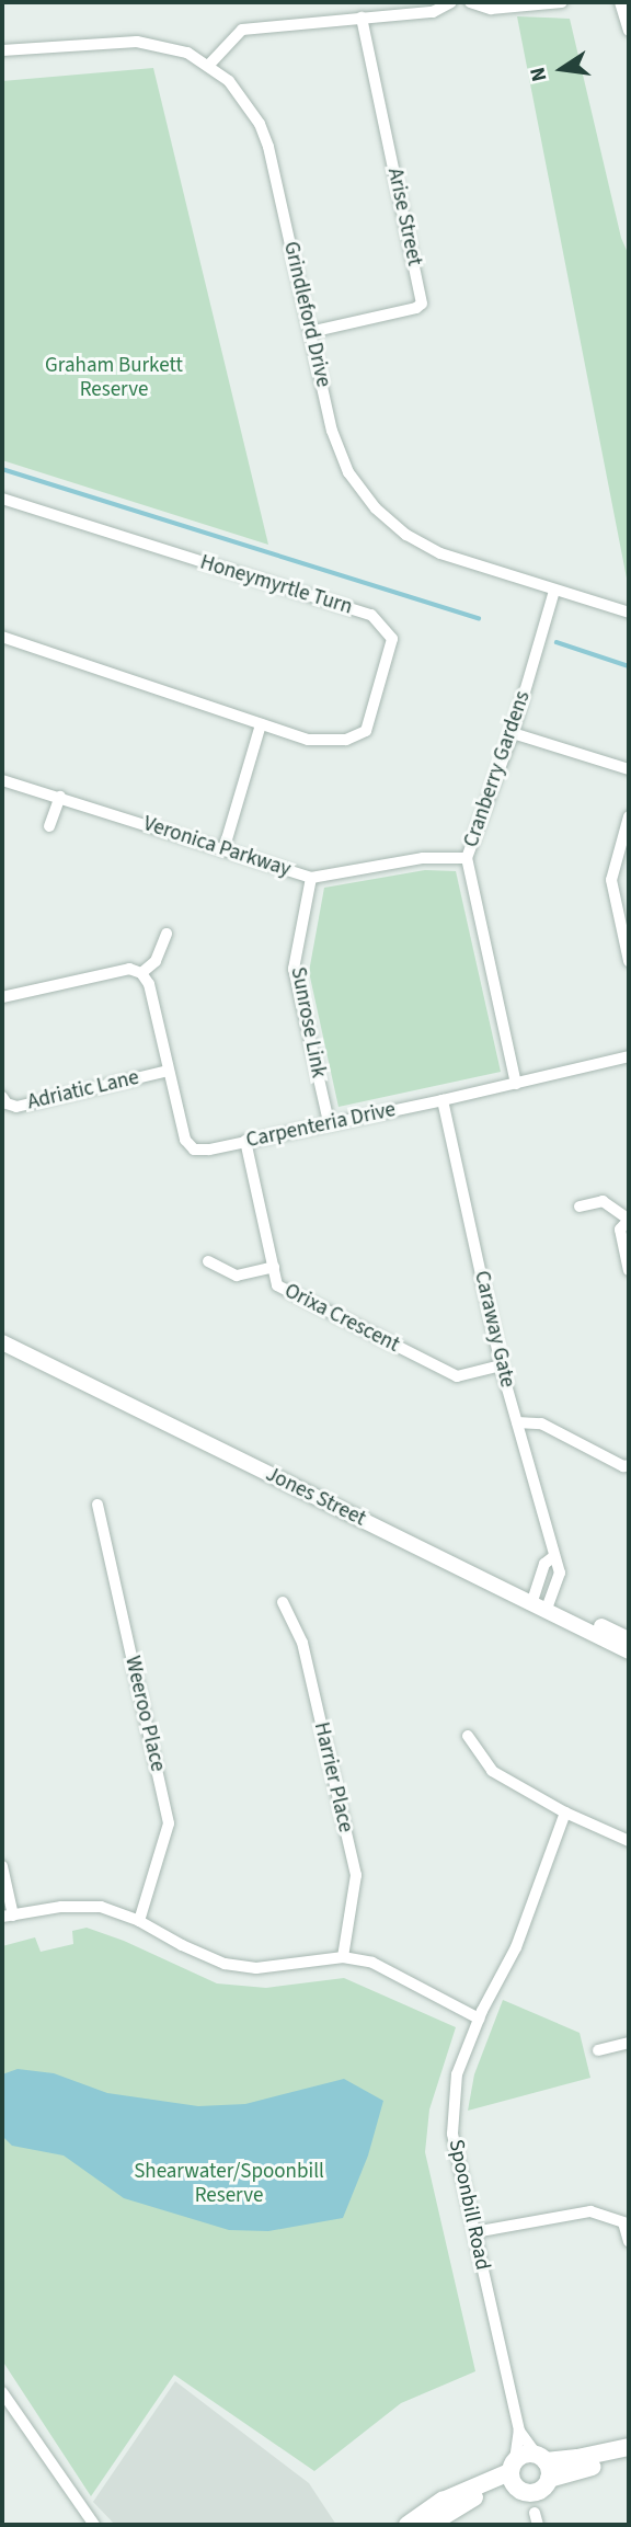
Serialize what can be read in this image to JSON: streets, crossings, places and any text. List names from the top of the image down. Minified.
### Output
{"streets":{"street":["Arise Street","Grindleford Drive","Honeymyrtle Turn","Cranberry Gardens","Veronica Parkway","Sunrose Link","Adriatic Lane","Carpenteria Drive","Orixa Crescent","Caraway Gate","Jones Street","Weeroo Place","Harrier Place","Spoonbill Road"]},"crossings":[["Arise Street","Grindleford Drive"],["Grindleford Drive","Cranberry Gardens"],["Cranberry Gardens","Veronica Parkway"],["Cranberry Gardens","Carpenteria Drive"],["Veronica Parkway","Sunrose Link"],["Sunrose Link","Carpenteria Drive"],["Adriatic Lane","Carpenteria Drive"],["Carpenteria Drive","Orixa Crescent"],["Carpenteria Drive","Caraway Gate"],["Orixa Crescent","Caraway Gate"],["Caraway Gate","Jones Street"]],"parks":["Graham Burkett Reserve","Shearwater/Spoonbill Reserve"],"north":"left"}
